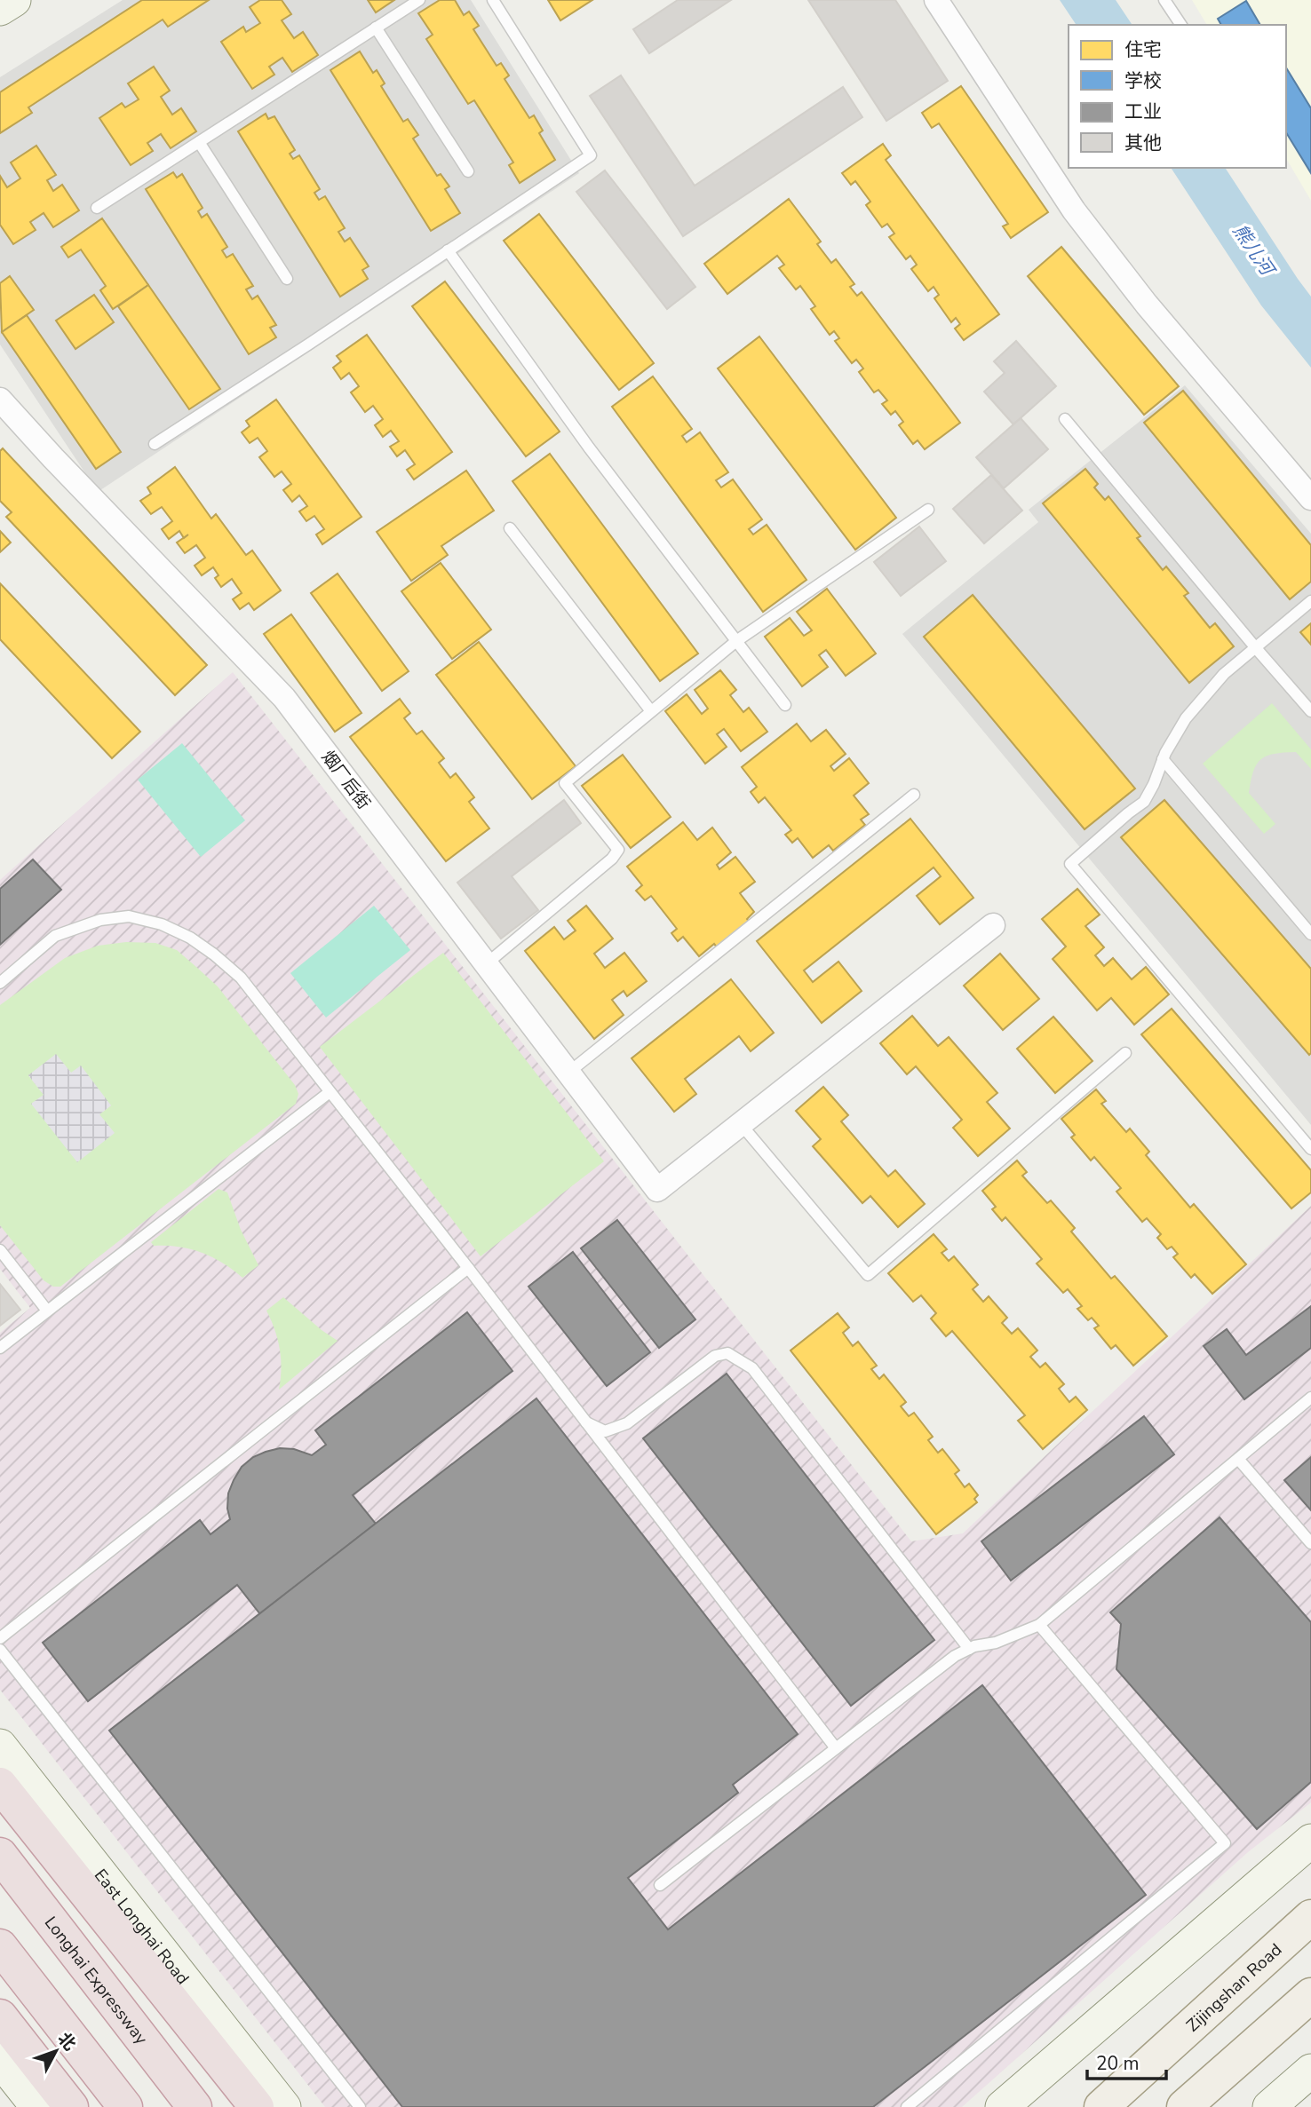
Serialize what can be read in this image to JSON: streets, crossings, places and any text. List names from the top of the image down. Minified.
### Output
{"streets":{"highway":["Longhai Expressway"],"main road":["Zijingshan Road"],"street":["烟厂后街","East Longhai Road"]},"water":["熊儿河"],"legend":["住宅","学校","工业","其他"],"scale_bar":"20 m","north":"top right"}
